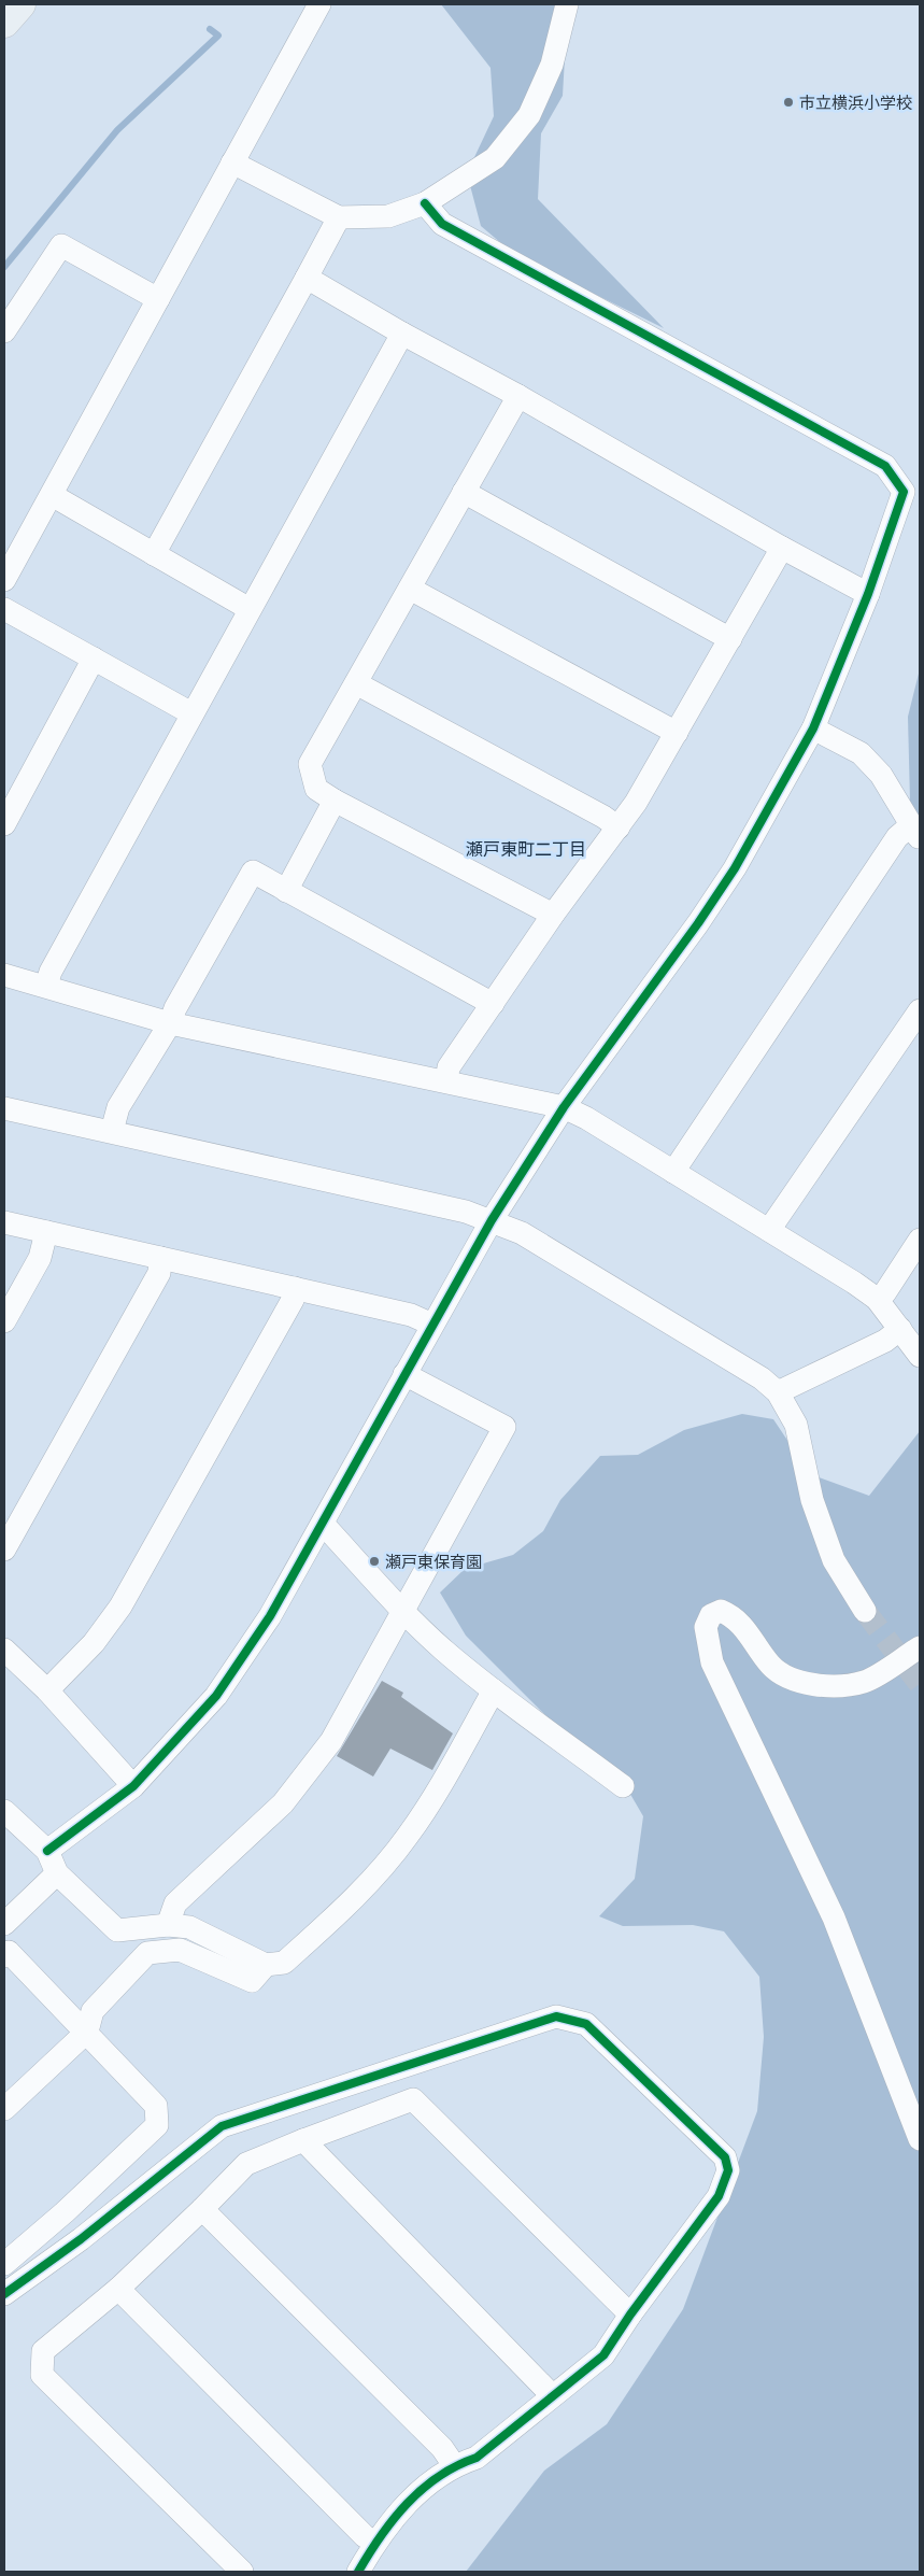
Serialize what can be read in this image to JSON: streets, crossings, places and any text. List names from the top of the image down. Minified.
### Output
{"districts":["瀬戸東町二丁目"],"places":["市立横浜小学校","瀬戸東保育園"]}
